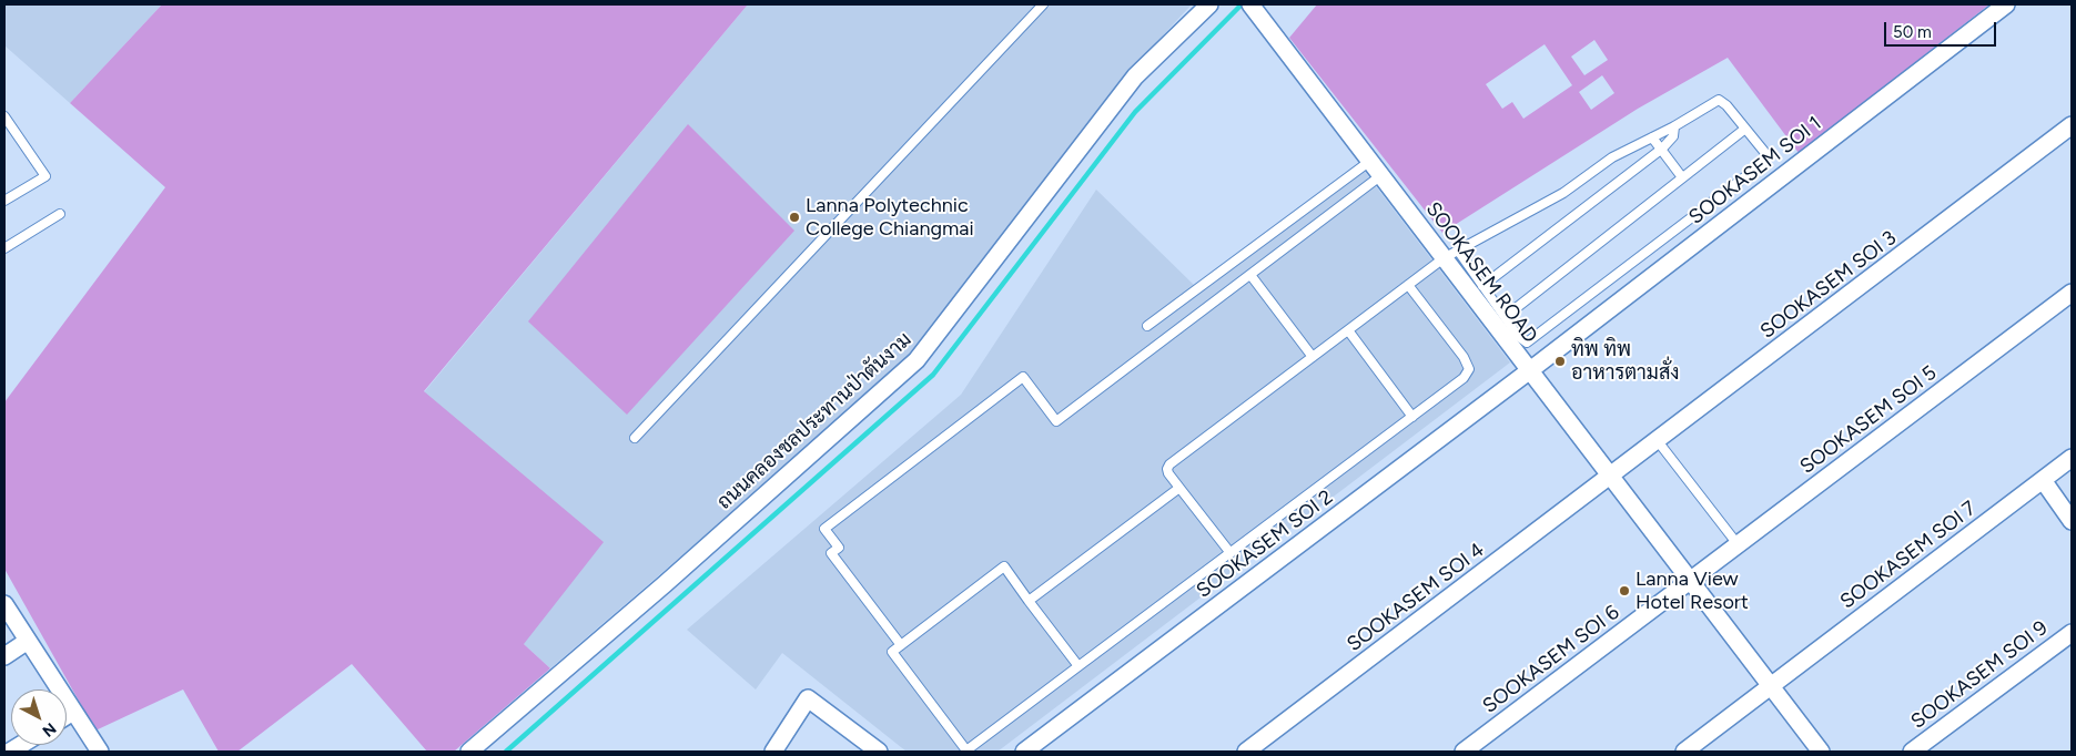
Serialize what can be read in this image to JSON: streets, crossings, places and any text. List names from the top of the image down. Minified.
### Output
{"streets":{"street":["SOOKASEM SOI 1","SOOKASEM ROAD","SOOKASEM SOI 3","SOOKASEM SOI 5","ถนนคลองชลประทานป่าตันงาม","SOOKASEM SOI 2","SOOKASEM SOI 7","SOOKASEM SOI 4","SOOKASEM SOI 6","SOOKASEM SOI 9"]},"crossings":[["SOOKASEM SOI 1","SOOKASEM ROAD"],["SOOKASEM SOI 1","SOOKASEM SOI 2"],["SOOKASEM ROAD","SOOKASEM SOI 3"],["SOOKASEM ROAD","SOOKASEM SOI 5"],["SOOKASEM ROAD","SOOKASEM SOI 2"],["SOOKASEM ROAD","SOOKASEM SOI 7"],["SOOKASEM ROAD","SOOKASEM SOI 4"],["SOOKASEM ROAD","SOOKASEM SOI 6"],["SOOKASEM SOI 3","SOOKASEM SOI 4"],["SOOKASEM SOI 5","SOOKASEM SOI 6"]],"places":["Lanna Polytechnic College Chiangmai","ทิพ ทิพ อาหารตามสั่ง","Lanna View Hotel Resort"],"scale_bar":"50 m","north":"bottom right"}
